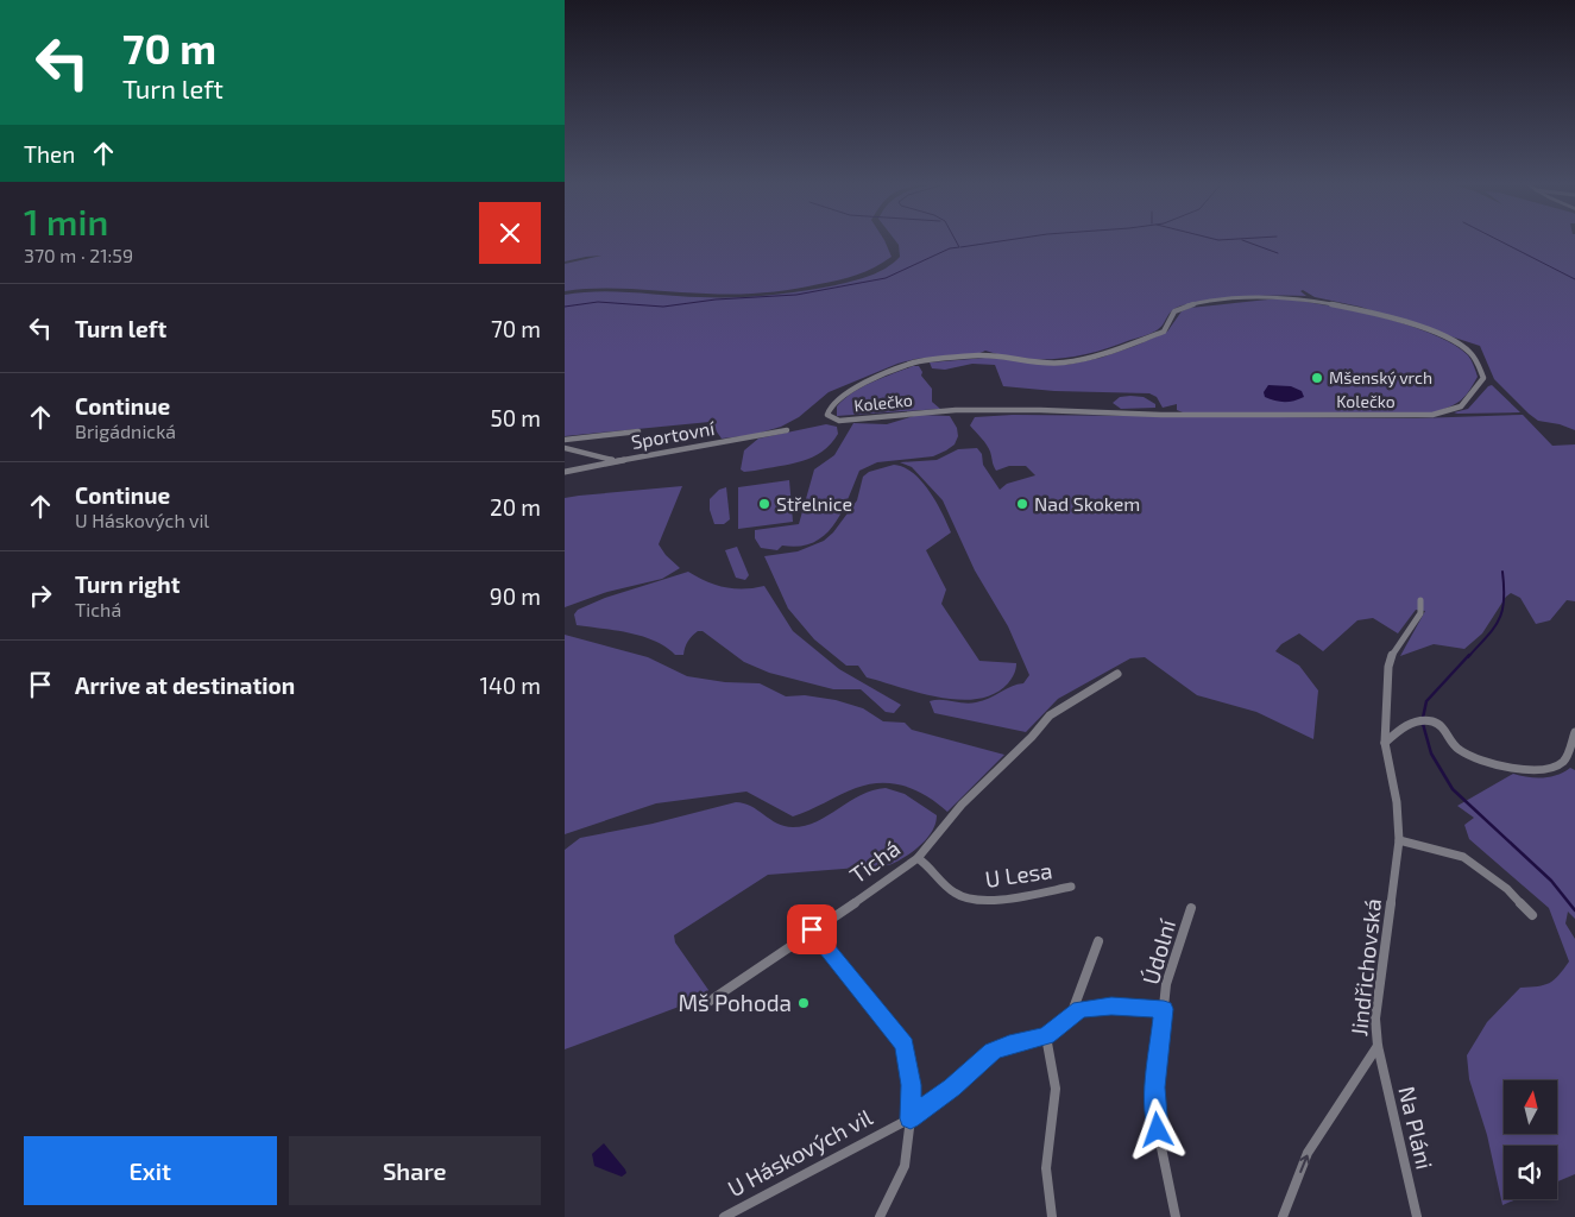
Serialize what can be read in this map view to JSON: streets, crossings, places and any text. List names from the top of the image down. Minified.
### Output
{"streets":{"street":["Kolečko","Sportovní","Tichá","U Lesa","Údolní","Jindřichovská","Na Pláni","U Háskových vil"]},"crossings":[["Tichá","U Lesa"],["Jindřichovská","Na Pláni"]],"places":["Mšenský vrch","Střelnice","Nad Skokem","Mš Pohoda"],"north":"top","page":{"turn":["70 m","Turn left"],"then":"Then","heading":["1 min","370 m · 21:59"],"list":[{"name":"Turn left","value":"70 m"},{"name":"Continue","note":"Brigádnická","value":"50 m"},{"name":"Continue","note":"U Háskových vil","value":"20 m"},{"name":"Turn right","note":"Tichá","value":"90 m"},{"name":"Arrive at destination","value":"140 m"}],"buttons":["Exit","Share"]}}
